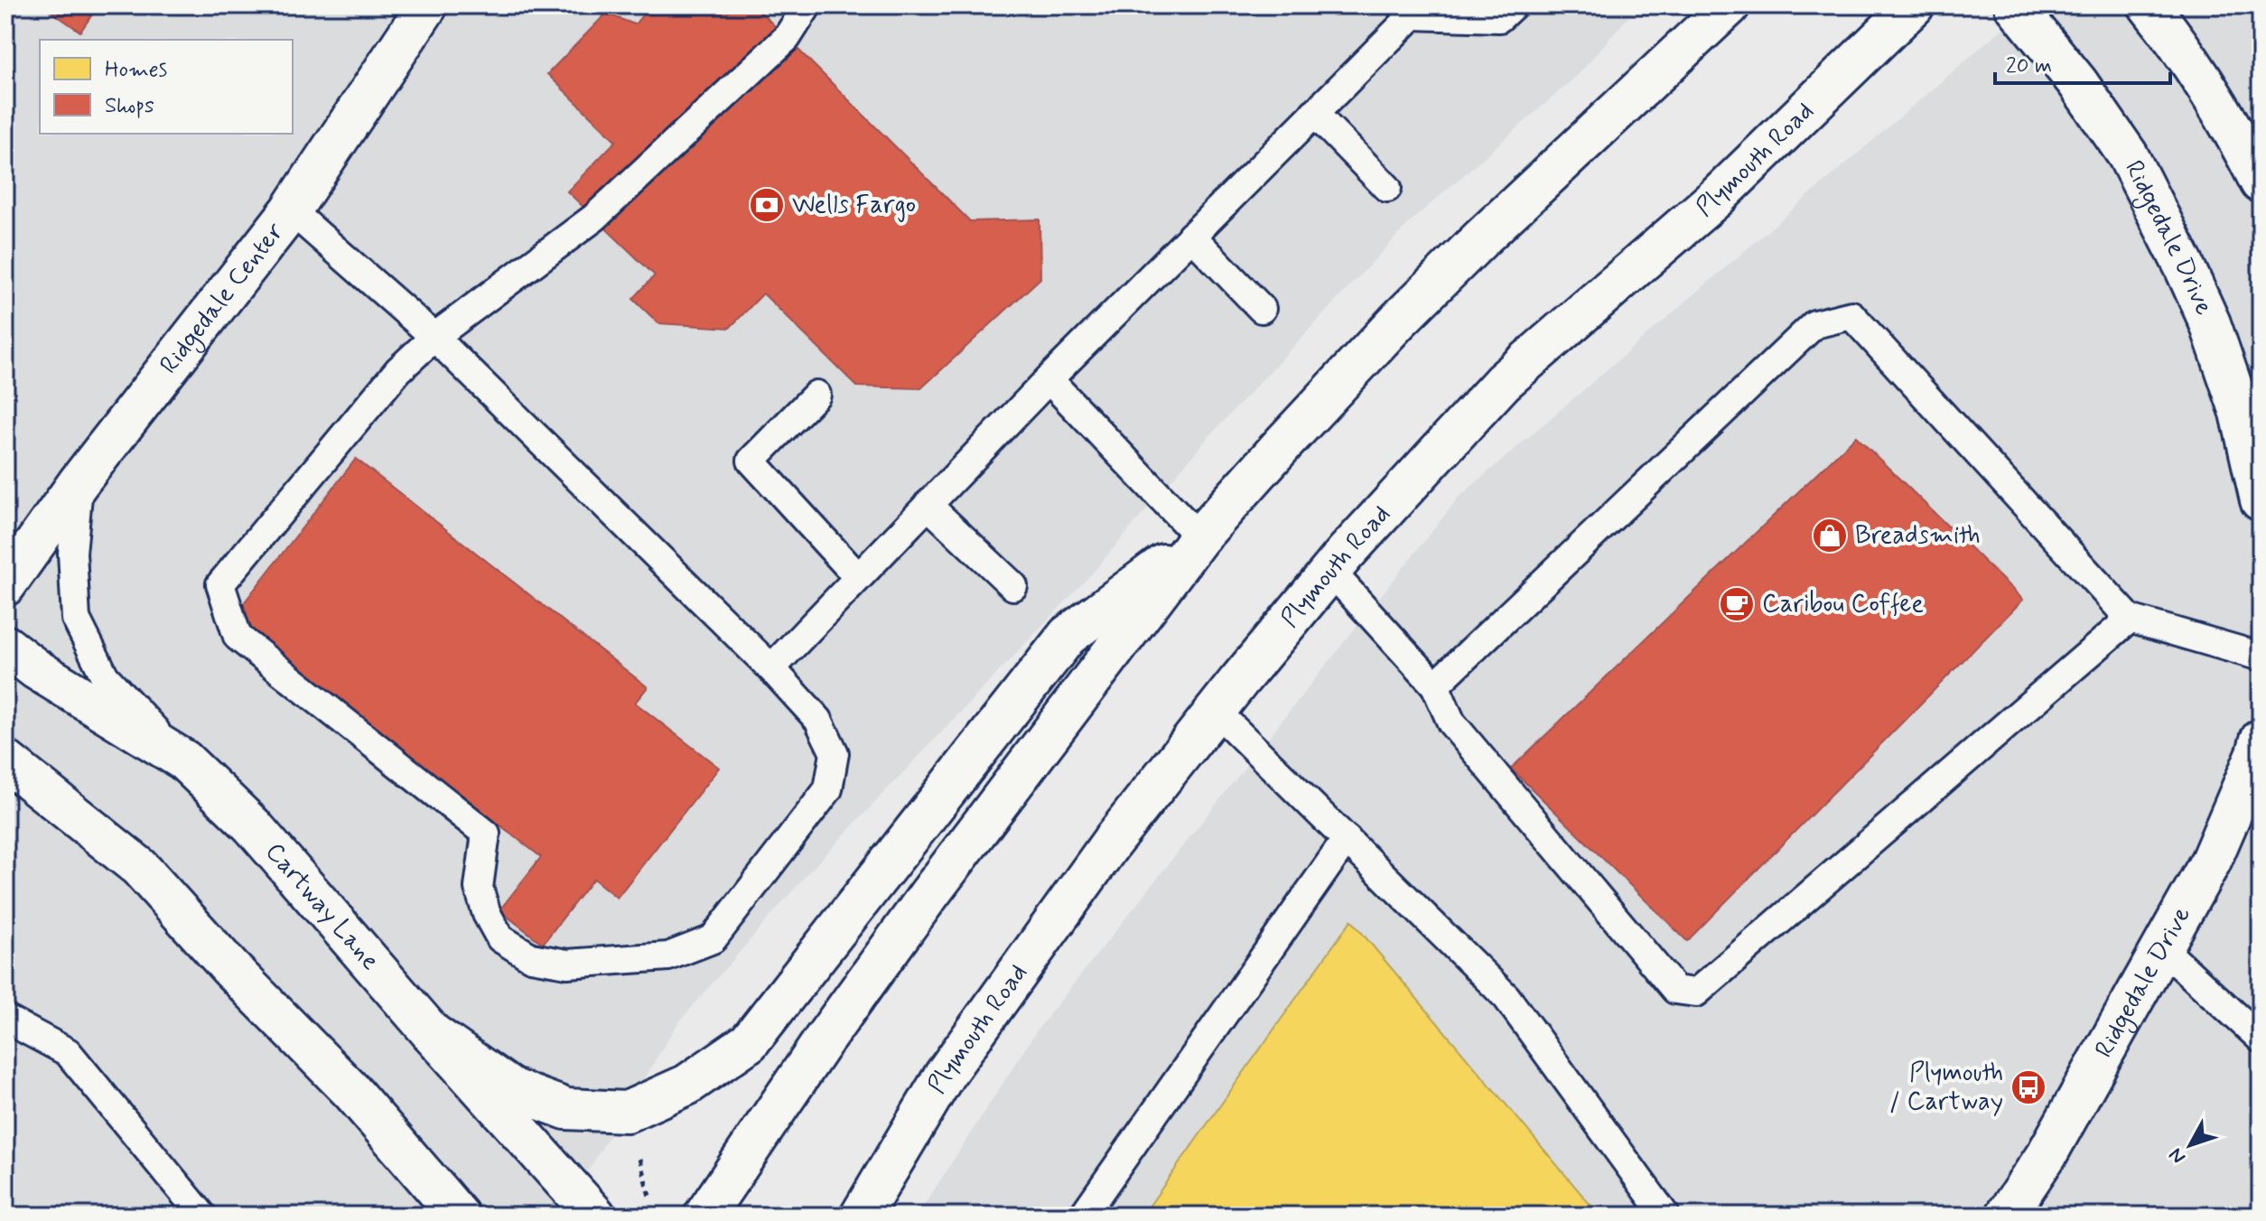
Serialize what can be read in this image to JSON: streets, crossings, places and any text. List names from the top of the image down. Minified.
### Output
{"streets":{"main road":["Plymouth Road","Ridgedale Drive","Ridgedale Center","Cartway Lane"]},"places":{"bank":["Wells Fargo"],"shop":["Breadsmith"],"cafe":["Caribou Coffee"],"bus stop":["Plymouth / Cartway"]},"legend":["Homes","Shops"],"scale_bar":"20 m","north":"bottom left"}
